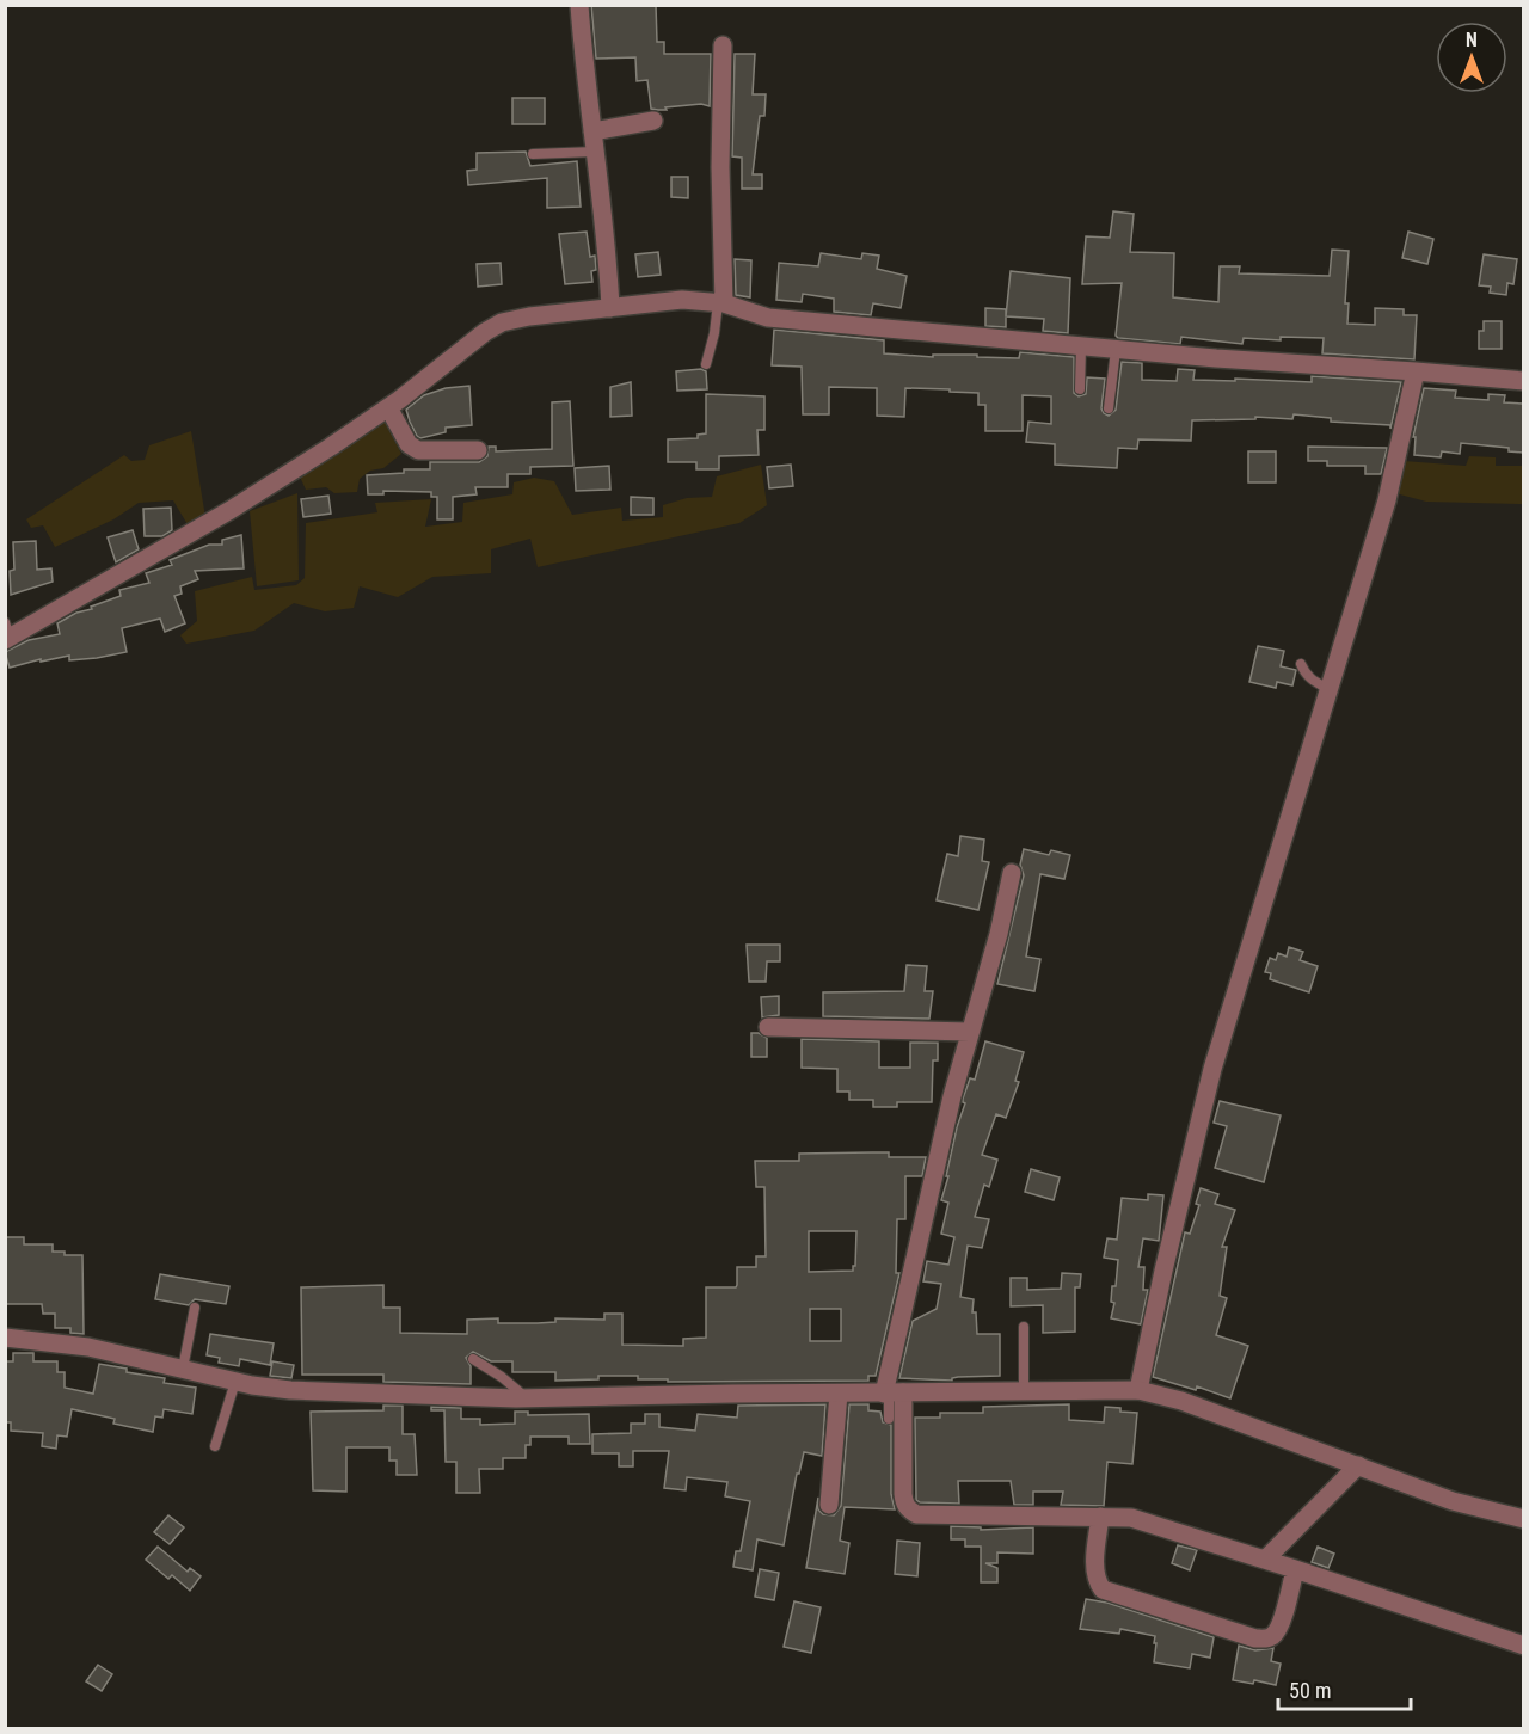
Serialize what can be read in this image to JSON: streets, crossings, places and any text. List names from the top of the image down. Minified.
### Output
{"scale_bar":"50 m","north":"top"}
